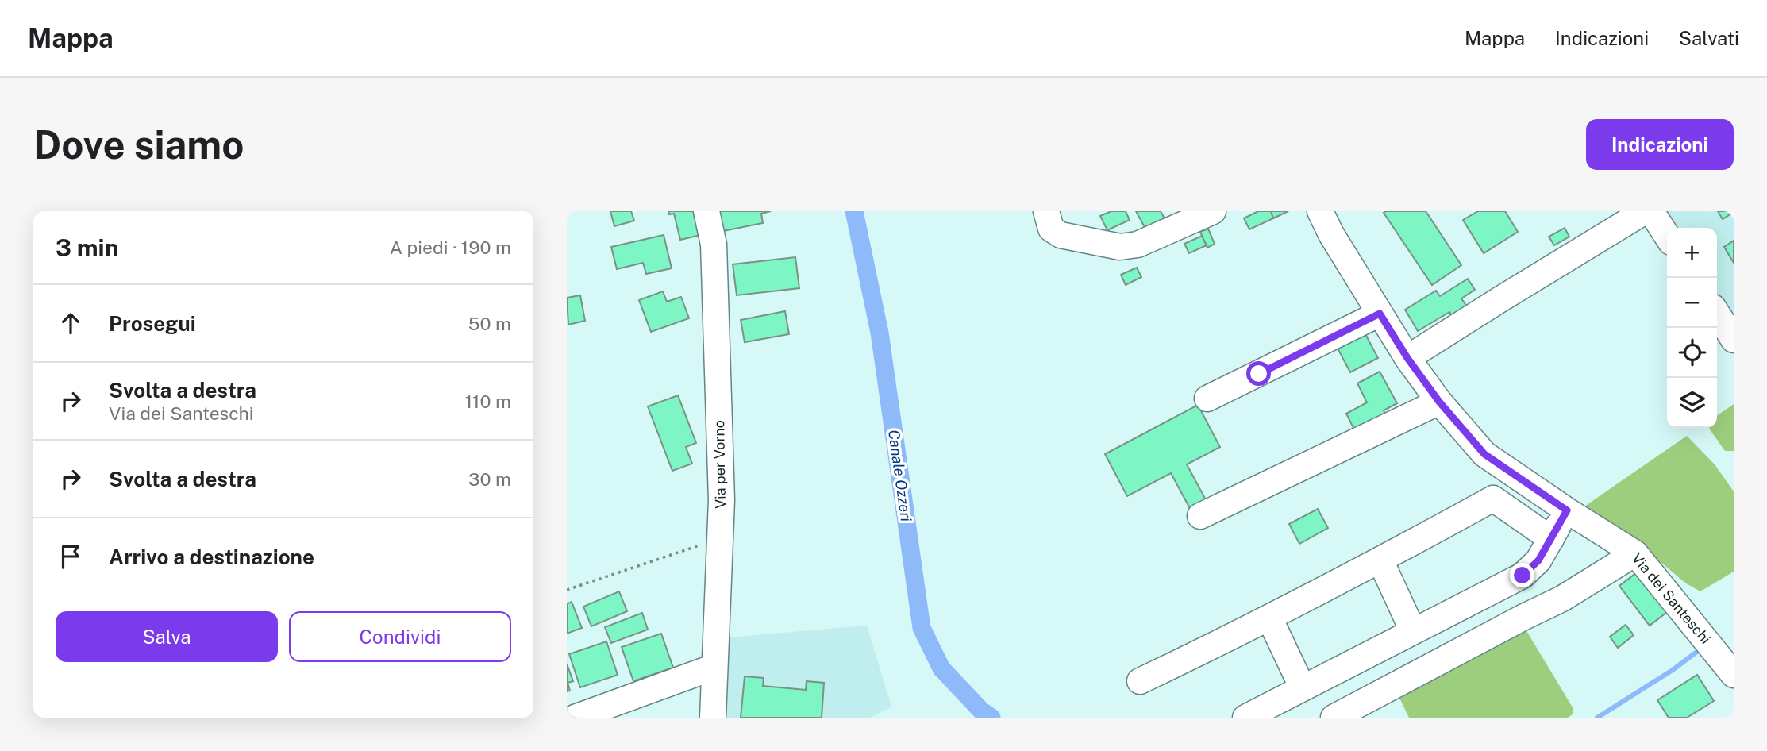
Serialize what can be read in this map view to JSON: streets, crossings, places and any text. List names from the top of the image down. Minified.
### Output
{"streets":{"street":["Via per Vorno","Via dei Santeschi"]},"water":["Canale Ozzeri"],"page":{"header":"Mappa","nav":["Mappa","Indicazioni","Salvati"],"buttons":["Indicazioni",["Salva","Condividi"]],"title":"Dove siamo","heading":["3 min","A piedi · 190 m"],"map_buttons":["+","−"],"list":[["Prosegui","50 m"],["Svolta a destra","Via dei Santeschi","110 m"],["Svolta a destra","30 m"],"Arrivo a destinazione"]}}
